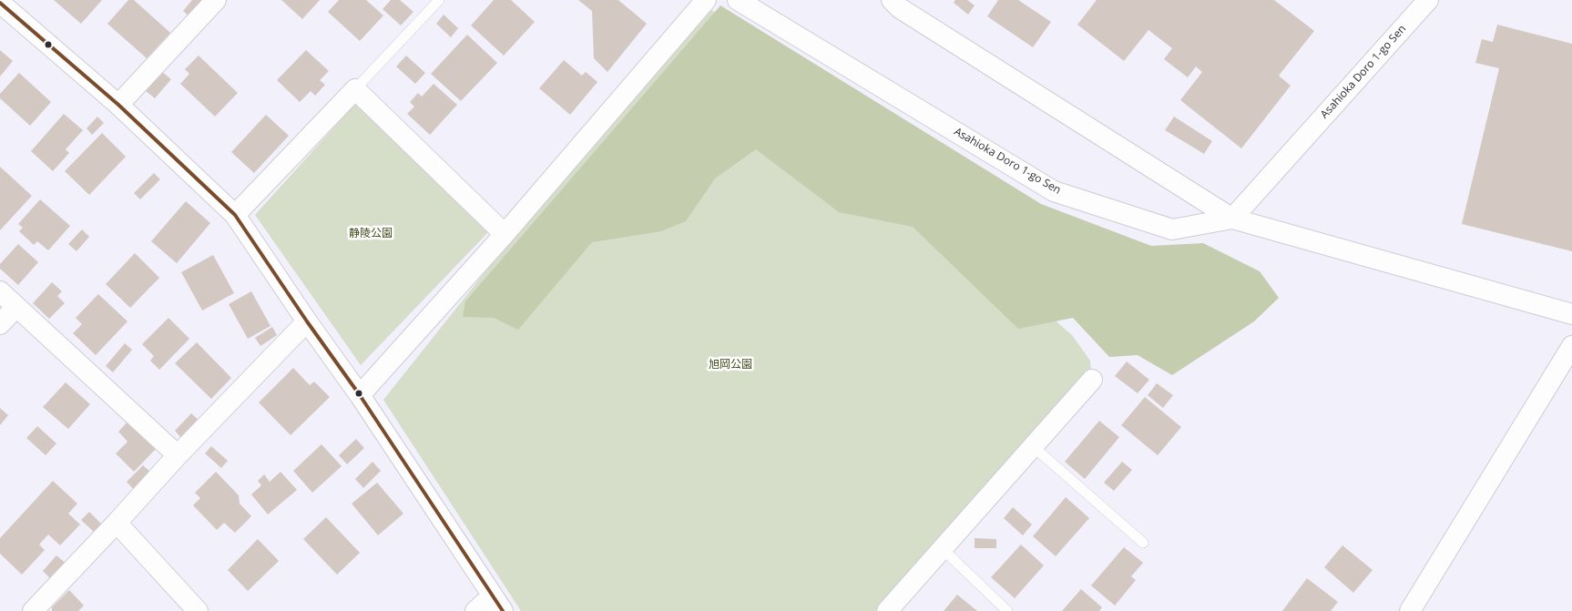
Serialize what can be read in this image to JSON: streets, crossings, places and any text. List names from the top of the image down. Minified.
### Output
{"streets":{"street":["Asahioka Doro 1-go Sen"]},"parks":["静陵公園","旭岡公園"]}
